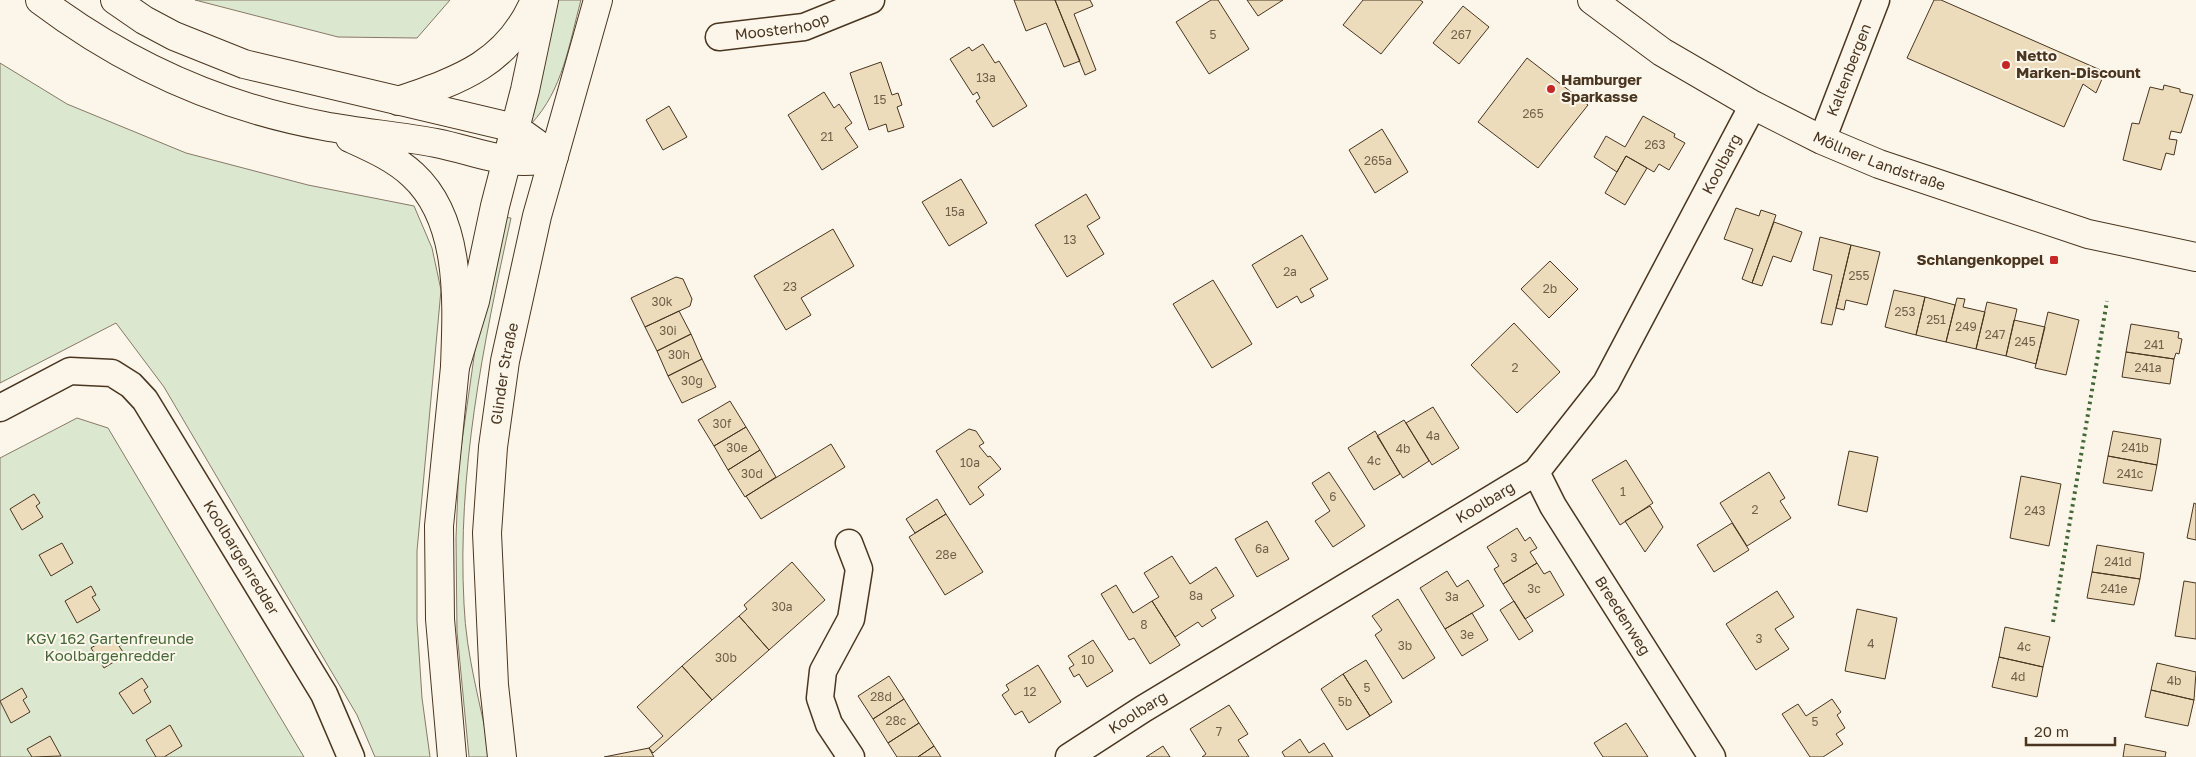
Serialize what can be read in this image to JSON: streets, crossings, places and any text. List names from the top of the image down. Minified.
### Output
{"streets":{"main road":["Möllner Landstraße","Glinder Straße"],"street":["Moosterhoop","Kaltenbergen","Koolbarg","Koolbargenredder","Breedenweg"]},"crossings":[["Kaltenbergen","Möllner Landstraße"],["Möllner Landstraße","Koolbarg"],["Koolbarg","Breedenweg"]],"parks":["KGV 162 Gartenfreunde Koolbargenredder"],"places":{"other":["Netto Marken-Discount","Hamburger Sparkasse"],"transit":["Schlangenkoppel"]},"house_numbers":["5","267","13a","15","265","21","263","265a","15a","13","2a","255","23","2b","30k","253","251","249","30i","247","245","241","30h","2","241a","30g","30f","4a","30e","241b","4b","4c","10a","30d","241c","1","6","2","243","6a","28e","3","241d","3c","241e","8a","3a","30a","8","3e","3","4","3b","4c","30b","10","4d","4b","5","12","28d","5b","28c","5","7"],"scale_bar":"20 m"}
